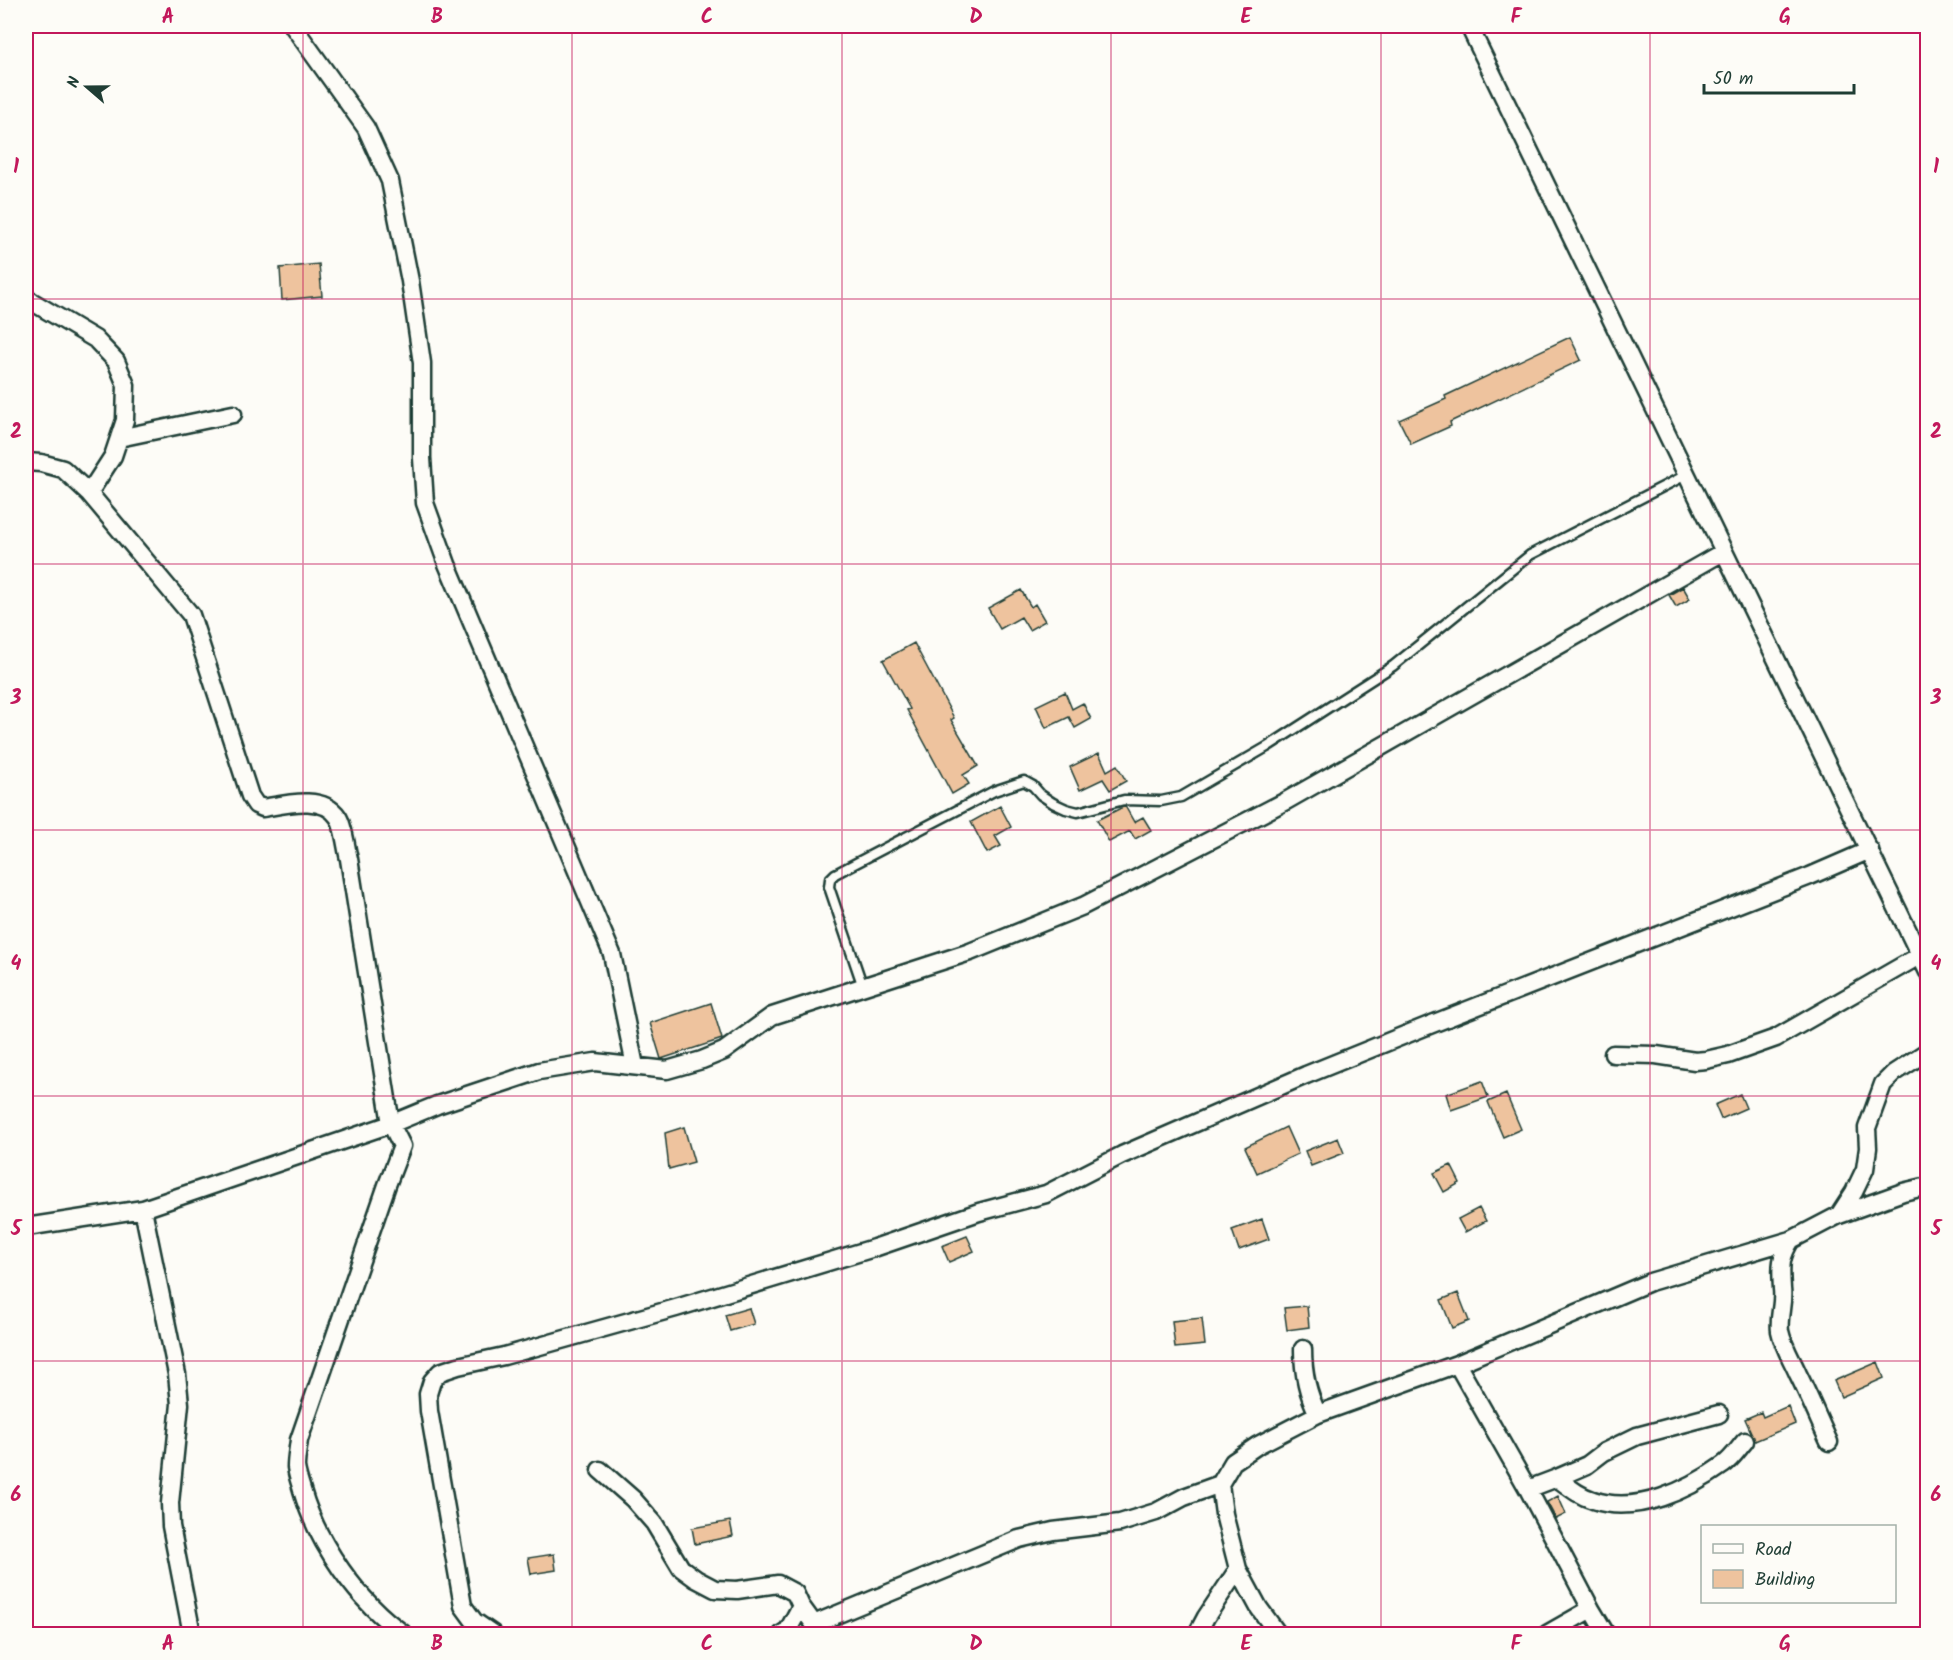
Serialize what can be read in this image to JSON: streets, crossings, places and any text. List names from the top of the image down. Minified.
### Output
{"legend":["Road","Building"],"scale_bar":"50 m","north":"left","grid":{"columns":["A","B","C","D","E","F","G"],"rows":["1","2","3","4","5","6"]}}
